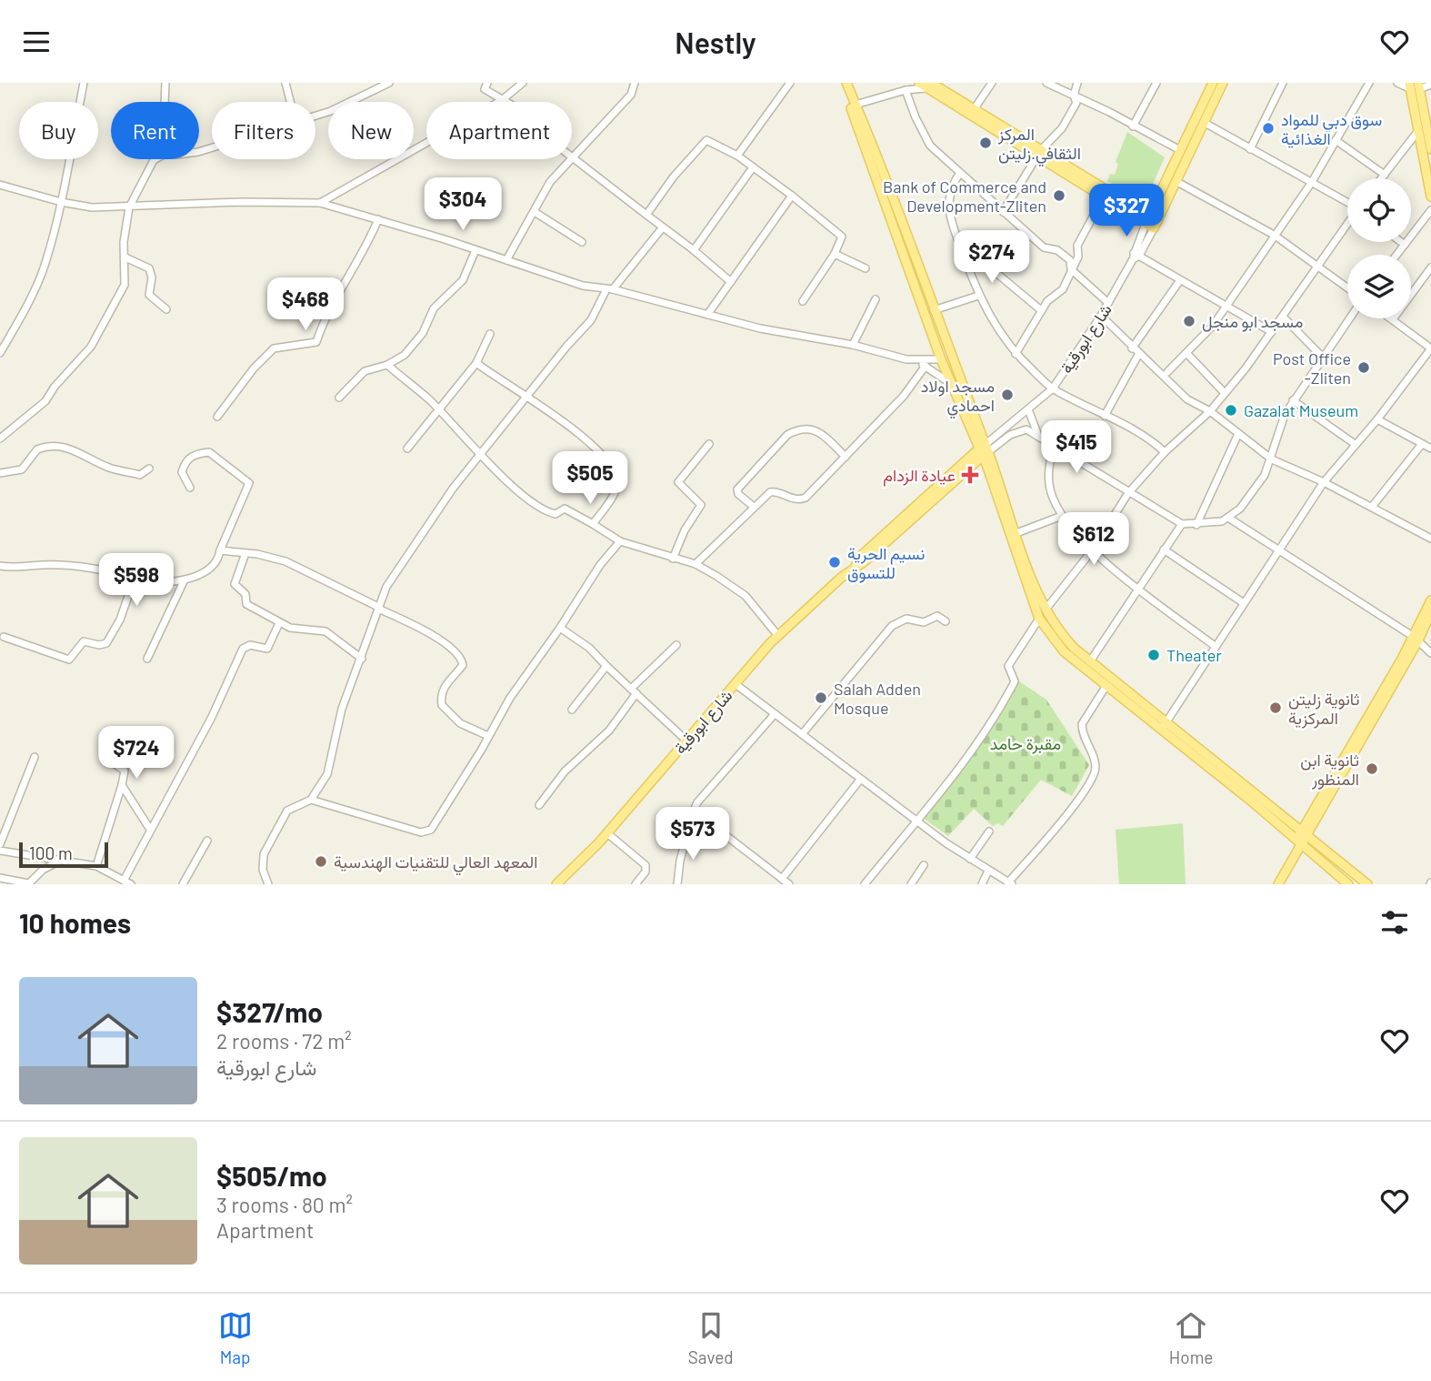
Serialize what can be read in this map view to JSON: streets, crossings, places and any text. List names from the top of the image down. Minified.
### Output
{"streets":{"main road":["شارع ابورقية"]},"parks":["مقبرة حامد"],"places":{"other":["سوق دبي للمواد الغذائية","المركز الثقافي.زليتن","Bank of Commerce and Development-Zliten","مسجد ابو منجل","Post Office -Zliten","مسجد اولاد احمادي","Gazalat Museum","نسيم الحرية للتسوق","Theater","Salah Adden Mosque","ثانوية زليتن المركزية","ثانوية ابن المنظور","المعهد العالي للتقنيات الهندسية"],"health":["عيادة الزدام"]},"scale_bar":"100 m","page":{"header":"Nestly","chip":["Buy","Rent","Filters","New","Apartment"],"price":["$304","$327","$274","$468","$415","$505","$612","$598","$724","$573"],"scale":"100 m","heading":"10 homes","list":[{"name":"$327/mo","note":"2 rooms · 72 m² · شارع ابورقية"},{"name":"$505/mo","note":"3 rooms · 80 m² · Apartment"}],"tabs":["Map","Saved","Home"]}}
